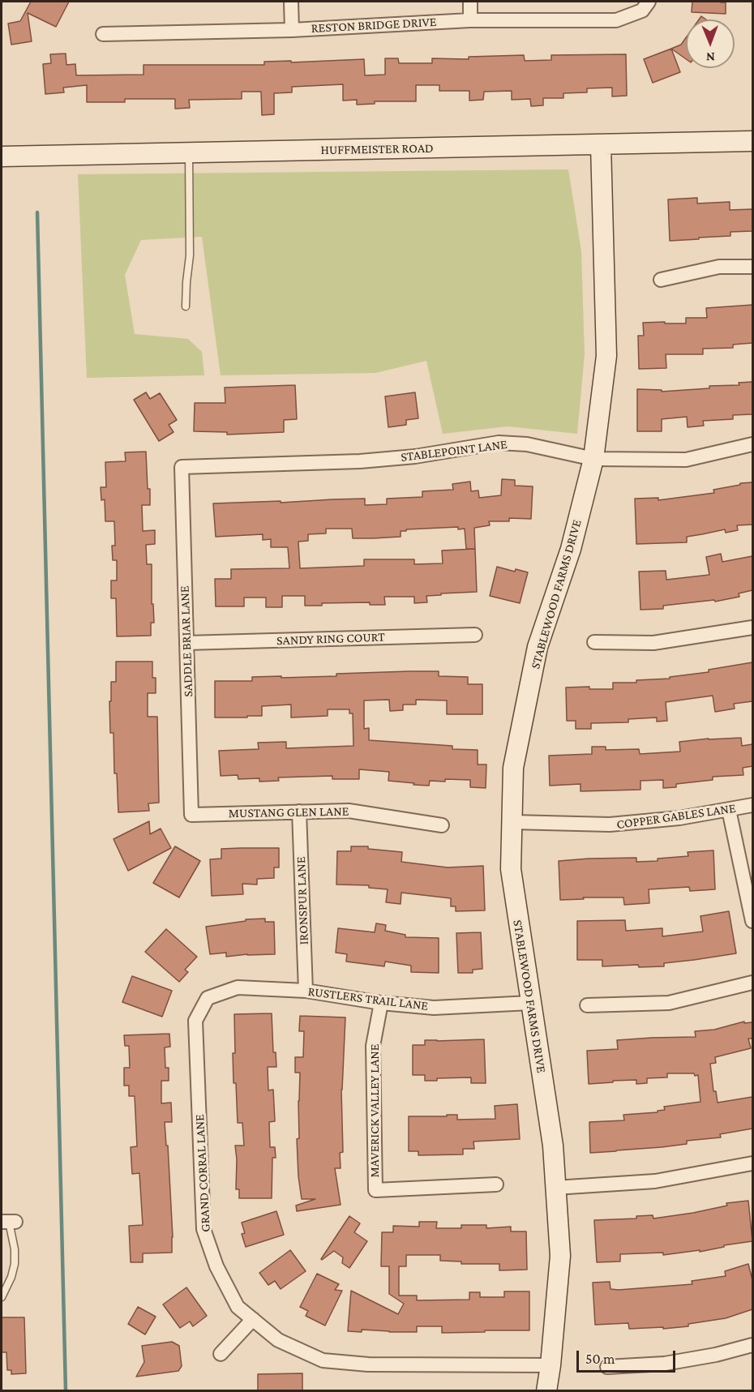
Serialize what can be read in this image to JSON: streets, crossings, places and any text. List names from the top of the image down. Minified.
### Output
{"streets":{"street":["RESTON BRIDGE DRIVE","HUFFMEISTER ROAD","STABLEPOINT LANE","STABLEWOOD FARMS DRIVE","SANDY RING COURT","SADDLE BRIAR LANE","MUSTANG GLEN LANE","COPPER GABLES LANE","IRONSPUR LANE","RUSTLERS TRAIL LANE","MAVERICK VALLEY LANE","GRAND CORRAL LANE"]},"crossings":[["HUFFMEISTER ROAD","STABLEWOOD FARMS DRIVE"],["STABLEPOINT LANE","STABLEWOOD FARMS DRIVE"],["STABLEPOINT LANE","SADDLE BRIAR LANE"],["STABLEWOOD FARMS DRIVE","COPPER GABLES LANE"],["STABLEWOOD FARMS DRIVE","RUSTLERS TRAIL LANE"],["STABLEWOOD FARMS DRIVE","GRAND CORRAL LANE"],["SANDY RING COURT","SADDLE BRIAR LANE"],["SADDLE BRIAR LANE","MUSTANG GLEN LANE"],["MUSTANG GLEN LANE","IRONSPUR LANE"],["IRONSPUR LANE","RUSTLERS TRAIL LANE"],["RUSTLERS TRAIL LANE","MAVERICK VALLEY LANE"],["RUSTLERS TRAIL LANE","GRAND CORRAL LANE"]],"scale_bar":"50 m","north":"bottom"}
